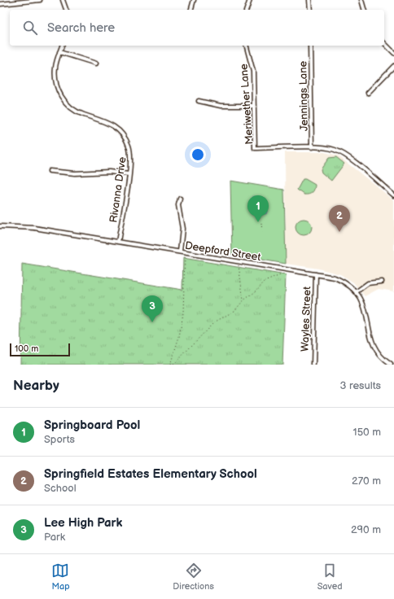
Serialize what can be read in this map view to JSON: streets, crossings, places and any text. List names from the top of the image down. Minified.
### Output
{"streets":{"street":["Jennings Lane","Meriwether Lane","Rivanna Drive","Deepford Street","Wayles Street"]},"crossings":[["Jennings Lane","Meriwether Lane"],["Rivanna Drive","Deepford Street"],["Deepford Street","Wayles Street"]],"scale_bar":"100 m","page":{"search":"Search here","pins":["1","2","3"],"scale":"100 m","heading":["Nearby","3 results"],"list":[{"mark":"1","name":"Springboard Pool","note":"Sports","value":"150 m"},{"mark":"2","name":"Springfield Estates Elementary School","note":"School","value":"270 m"},{"mark":"3","name":"Lee High Park","note":"Park","value":"290 m"}],"nav":["Map","Directions","Saved"]}}
